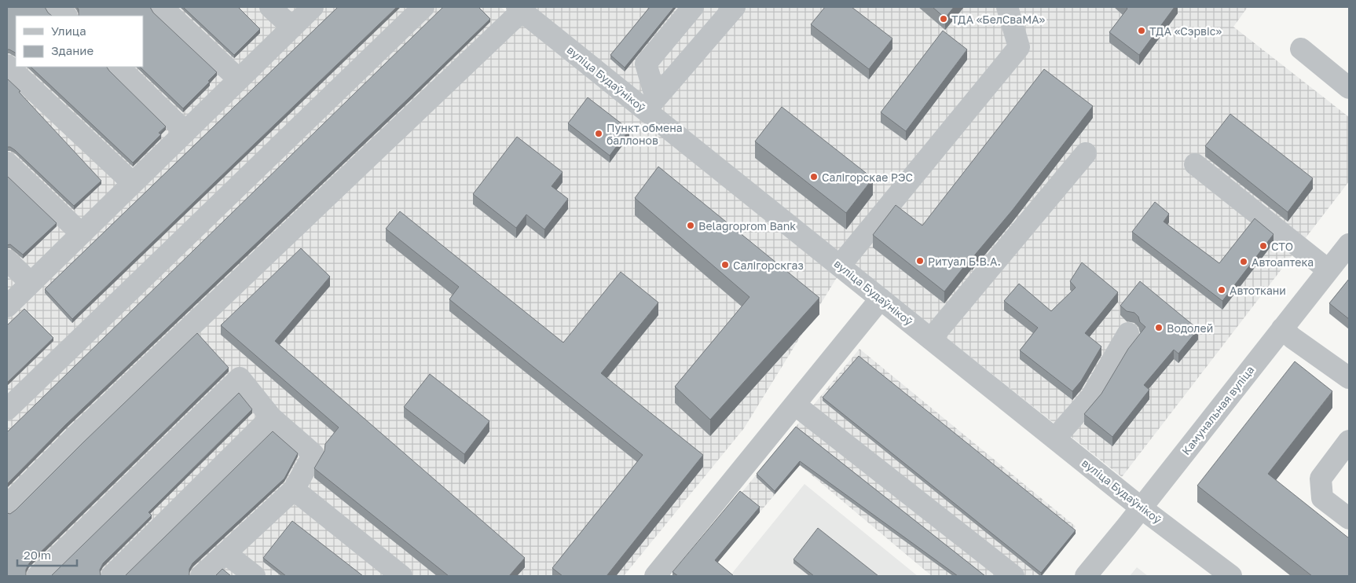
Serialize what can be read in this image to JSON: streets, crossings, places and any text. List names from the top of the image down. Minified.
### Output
{"streets":{"street":["вуліца Будаўнікоў","Камунальная вуліца"]},"crossings":[["вуліца Будаўнікоў","Камунальная вуліца"]],"places":["ТДА «БелСваМА»","ТДА «Сэрвіс»","Пункт обмена баллонов","Салігорскае РЭС","Belagroprom Bank","СТО","Ритуал Б.В.А.","Автоаптека","Салігорскгаз","Автоткани","Водолей"],"legend":["Улица","Здание"],"scale_bar":"20 m"}
